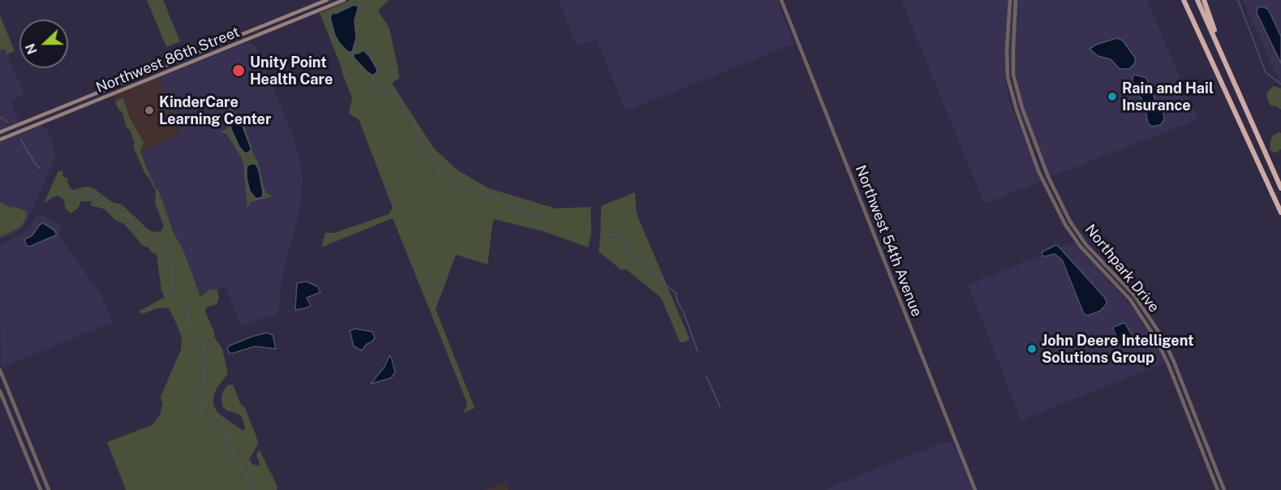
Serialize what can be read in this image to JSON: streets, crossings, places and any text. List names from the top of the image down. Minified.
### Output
{"streets":{"main road":["Northwest 86th Street"],"street":["Northwest 54th Avenue","Northpark Drive"]},"places":["Unity Point Health Care","Rain and Hail Insurance","KinderCare Learning Center","John Deere Intelligent Solutions Group"],"north":"left"}
